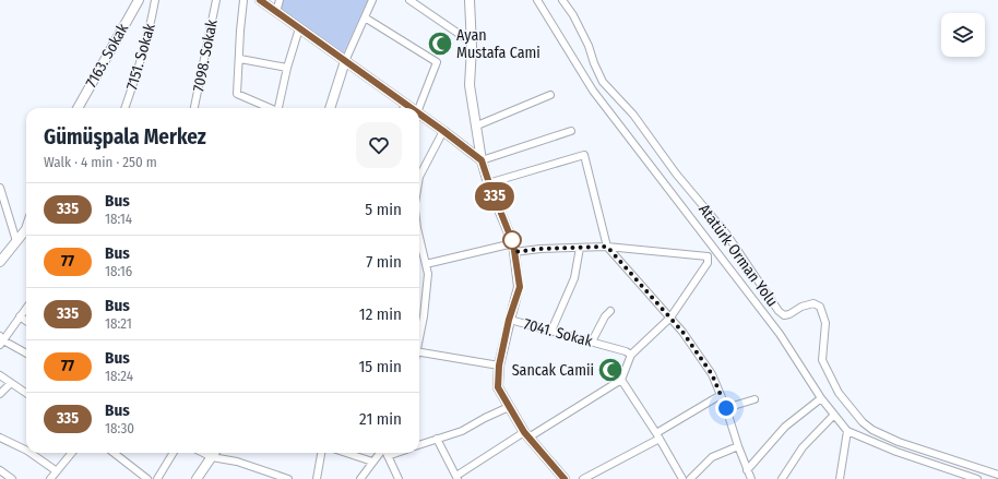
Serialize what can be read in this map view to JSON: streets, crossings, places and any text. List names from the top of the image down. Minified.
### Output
{"streets":{"main road":["7163. Sokak"],"street":["7098. Sokak","7151. Sokak","Atatürk Orman Yolu","7041. Sokak"]},"places":{"mosque":["Ayan Mustafa Cami","Sancak Camii"]},"lines":["bus line 335"],"page":{"on_map":"335","heading":["Gümüşpala Merkez","Walk · 4 min · 250 m"],"list":[{"mark":"335","name":"Bus","note":"18:14","value":"5 min"},{"mark":"77","name":"Bus","note":"18:16","value":"7 min"},{"mark":"335","name":"Bus","note":"18:21","value":"12 min"},{"mark":"77","name":"Bus","note":"18:24","value":"15 min"},{"mark":"335","name":"Bus","note":"18:30","value":"21 min"}]}}
